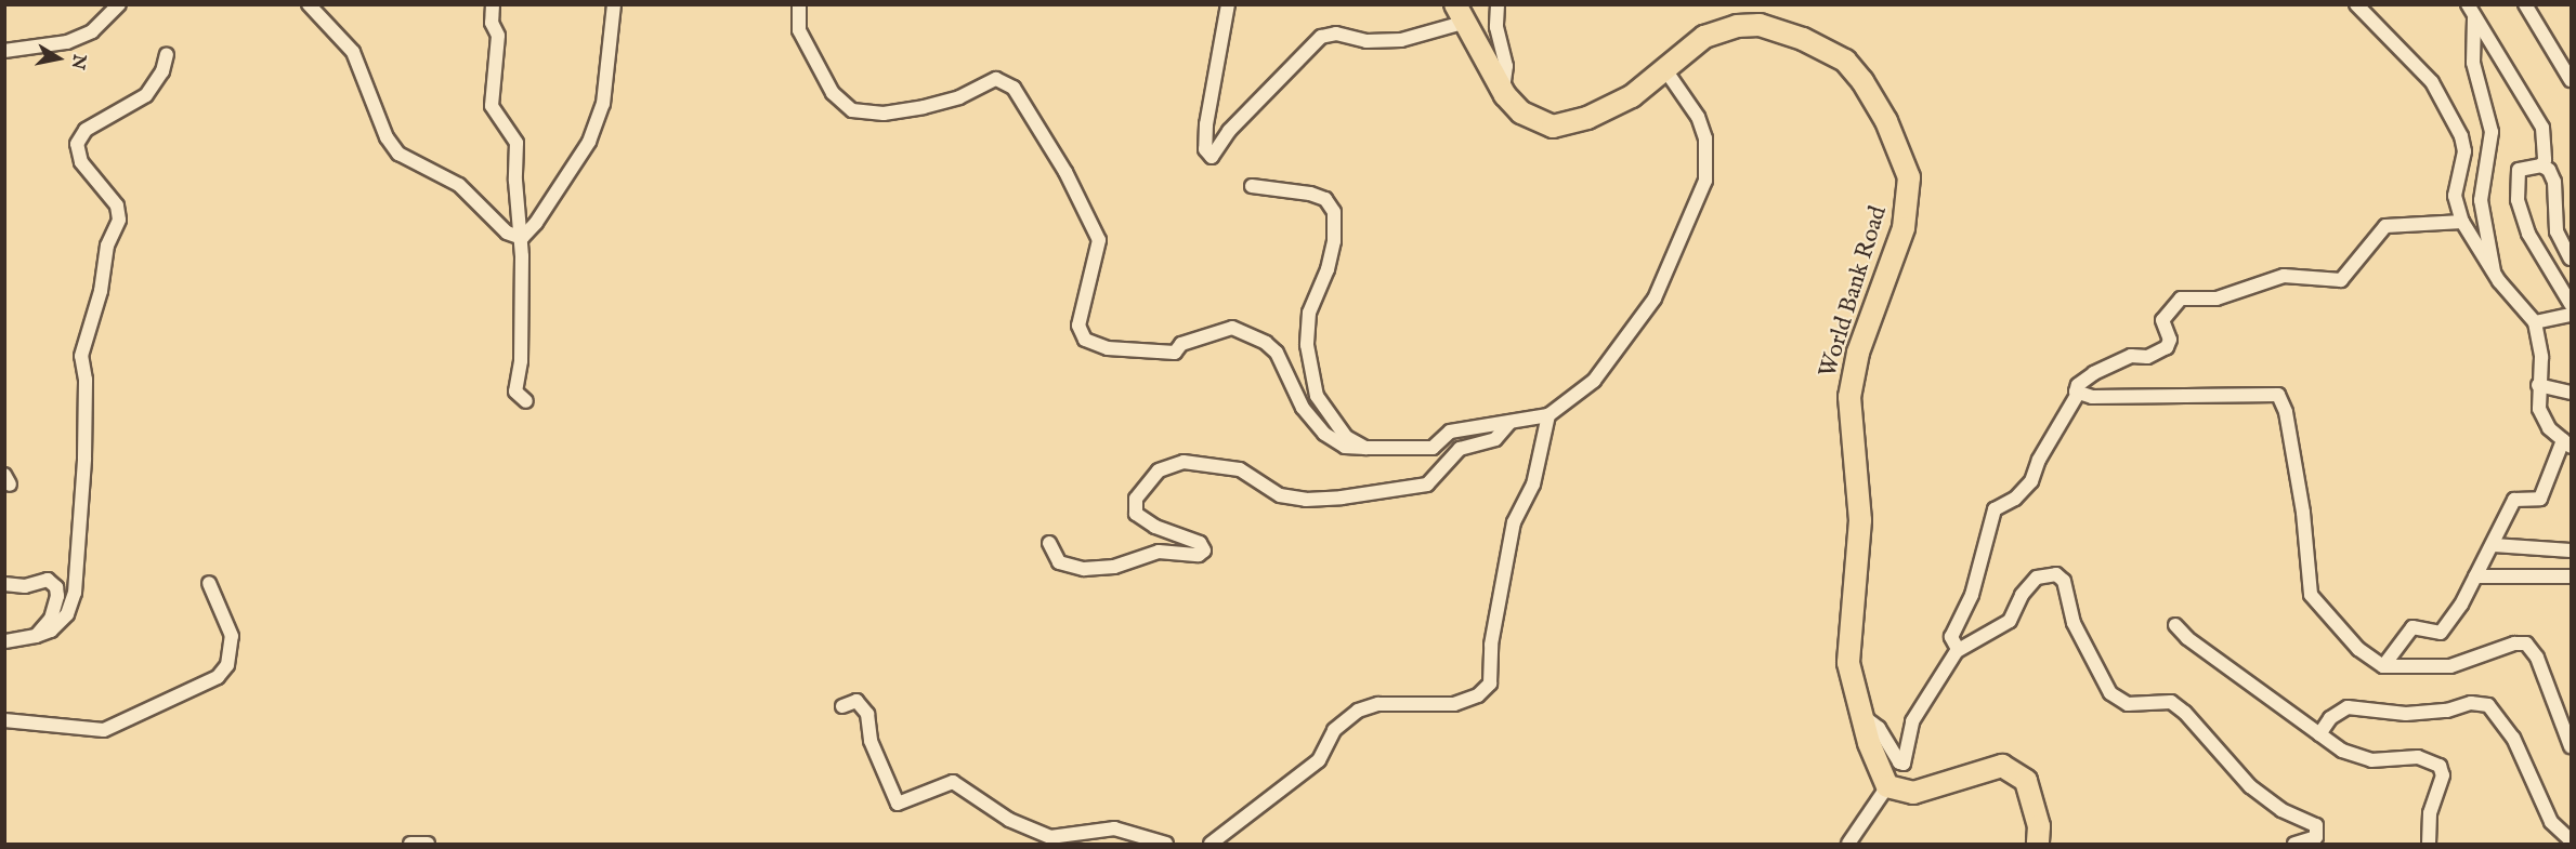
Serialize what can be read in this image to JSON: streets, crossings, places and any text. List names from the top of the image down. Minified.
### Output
{"streets":{"main road":["World Bank Road"]},"north":"right"}
